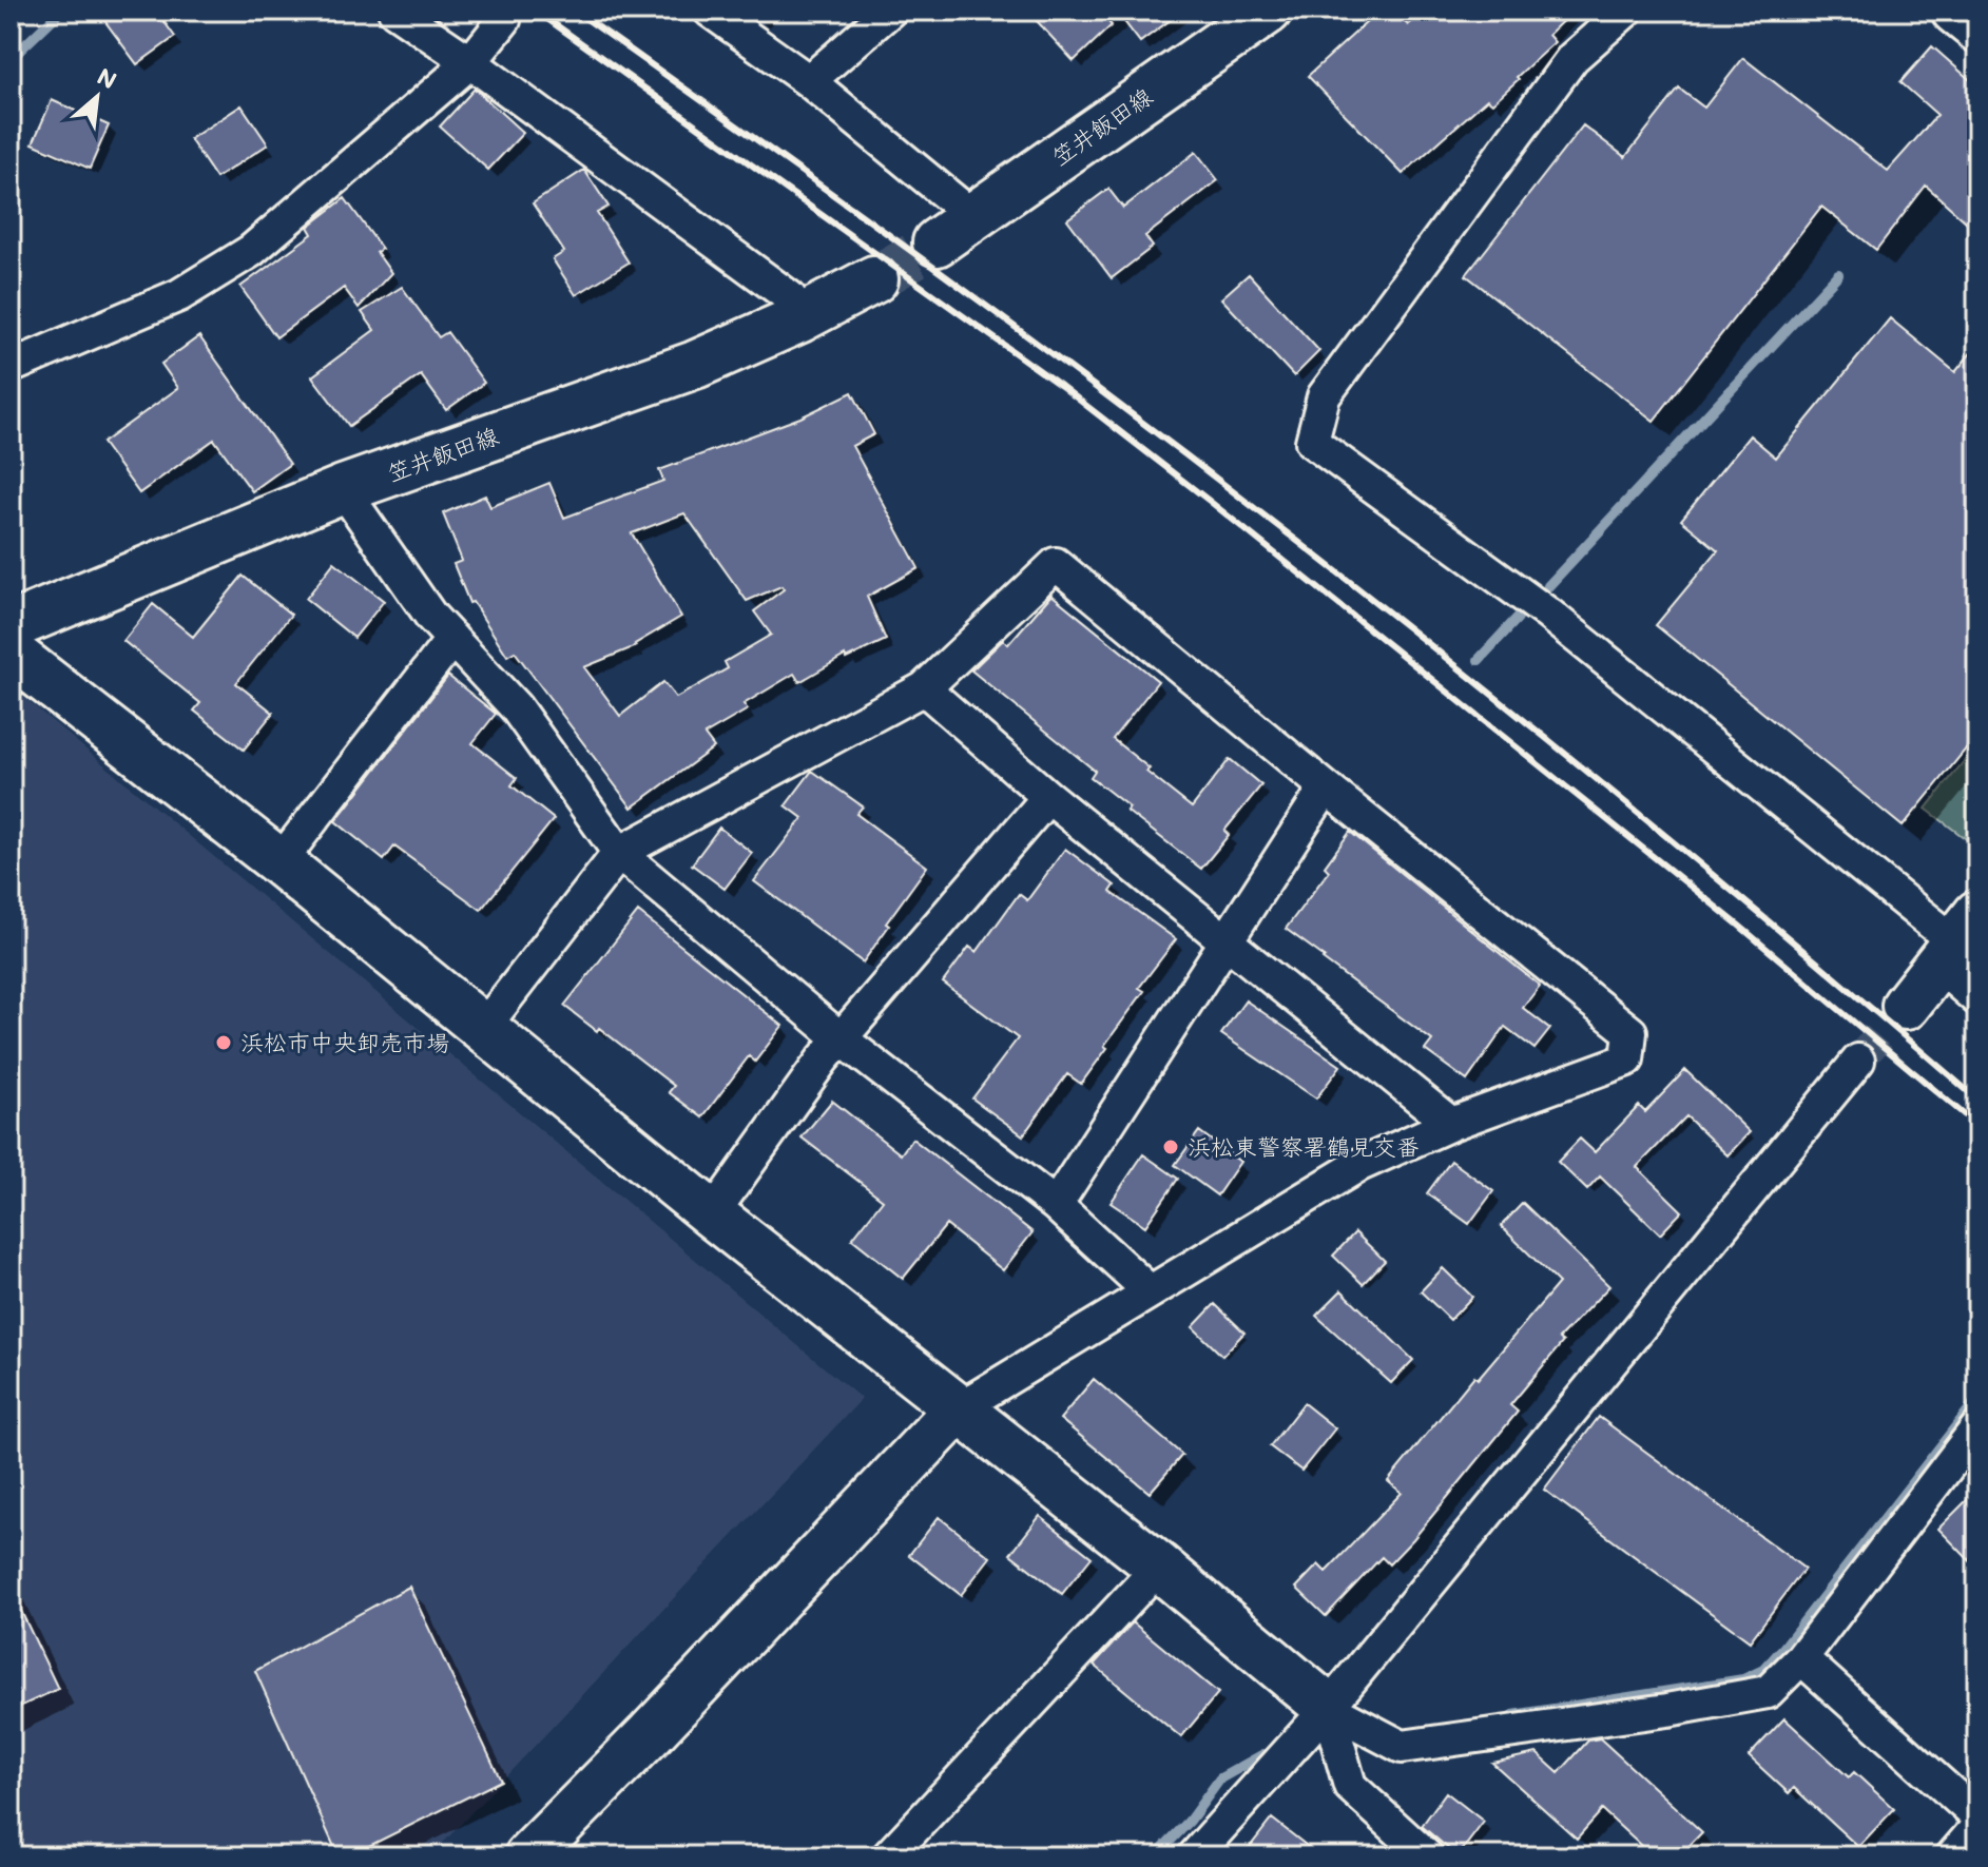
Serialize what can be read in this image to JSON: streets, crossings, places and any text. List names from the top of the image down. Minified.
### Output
{"streets":{"street":["笠井飯田線"]},"places":["浜松市中央卸売市場","浜松東警察署鶴見交番"],"north":"top right"}
